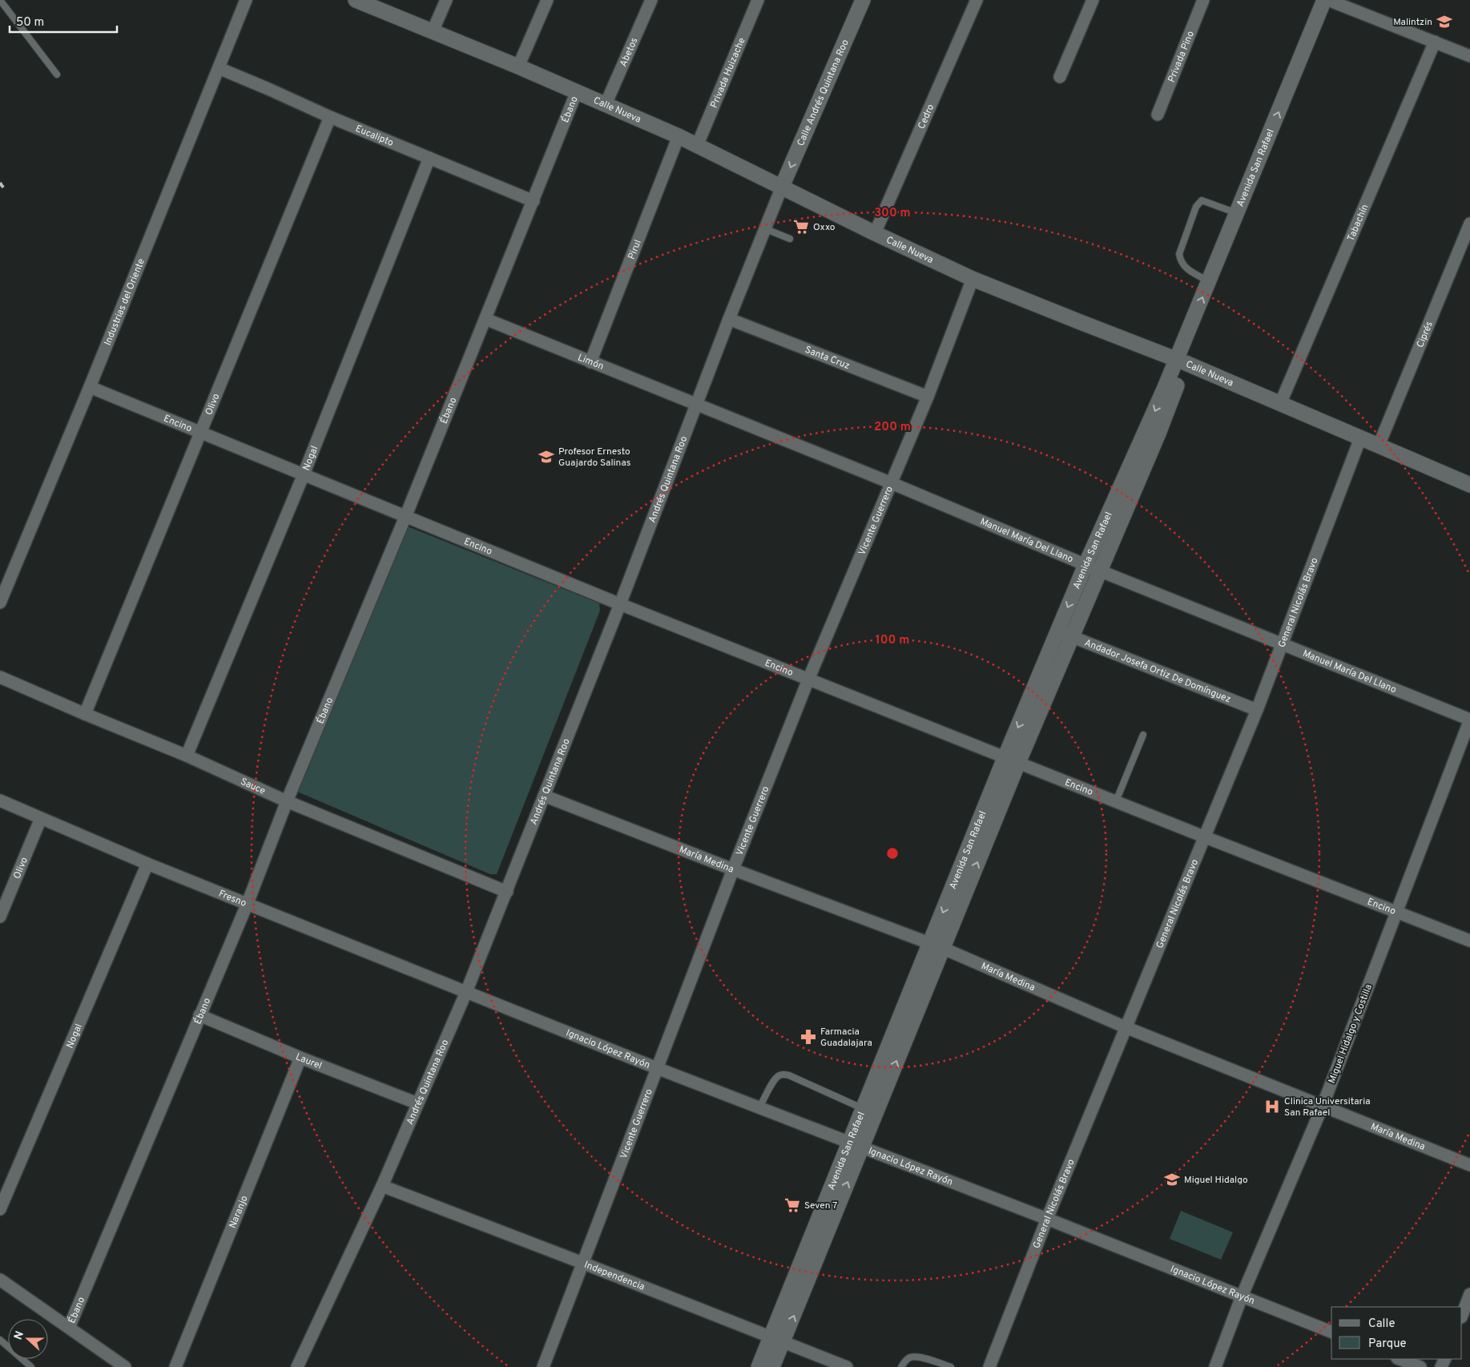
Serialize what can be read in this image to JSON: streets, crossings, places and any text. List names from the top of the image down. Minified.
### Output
{"streets":{"street":["Abetos","Privada Pino","Privada Huizache","Calle Andrés Quintana Roo","Ébano","Calle Nueva","Cedro","Eucalipto","Avenida San Rafael","Tabachín","Pirul","Industrias del Oriente","Ciprés","Santa Cruz","Limón","Olivo","Encino","Nogal","Andrés Quintana Roo","Vicente Guerrero","Manuel María Del Llano","General Nicolás Bravo","Andador Josefa Ortiz De Domínguez","Sauce","María Medina","Fresno","Miguel Hidalgo y Costilla","Ignacio López Rayón","Laurel","Naranjo","Independencia"]},"crossings":[["Abetos","Calle Nueva"],["Privada Huizache","Calle Nueva"],["Calle Andrés Quintana Roo","Calle Nueva"],["Calle Andrés Quintana Roo","Andrés Quintana Roo"],["Ébano","Calle Nueva"],["Ébano","Eucalipto"],["Ébano","Limón"],["Ébano","Encino"],["Ébano","Sauce"],["Ébano","Fresno"],["Ébano","Laurel"],["Calle Nueva","Cedro"],["Calle Nueva","Avenida San Rafael"],["Calle Nueva","Tabachín"],["Calle Nueva","Pirul"],["Calle Nueva","Ciprés"],["Calle Nueva","Andrés Quintana Roo"],["Calle Nueva","Vicente Guerrero"],["Calle Nueva","General Nicolás Bravo"],["Eucalipto","Industrias del Oriente"],["Eucalipto","Olivo"],["Eucalipto","Nogal"],["Avenida San Rafael","Encino"],["Avenida San Rafael","Manuel María Del Llano"],["Avenida San Rafael","Andador Josefa Ortiz De Domínguez"],["Avenida San Rafael","María Medina"],["Avenida San Rafael","Ignacio López Rayón"],["Avenida San Rafael","Independencia"],["Pirul","Limón"],["Industrias del Oriente","Encino"],["Santa Cruz","Andrés Quintana Roo"],["Santa Cruz","Vicente Guerrero"],["Limón","Andrés Quintana Roo"],["Limón","Manuel María Del Llano"],["Olivo","Encino"],["Olivo","Sauce"],["Olivo","Fresno"],["Encino","Nogal"],["Encino","Andrés Quintana Roo"],["Encino","Vicente Guerrero"],["Encino","General Nicolás Bravo"],["Encino","Miguel Hidalgo y Costilla"],["Nogal","Sauce"],["Nogal","Fresno"],["Andrés Quintana Roo","Manuel María Del Llano"],["Andrés Quintana Roo","Sauce"],["Andrés Quintana Roo","María Medina"],["Andrés Quintana Roo","Fresno"],["Andrés Quintana Roo","Ignacio López Rayón"],["Andrés Quintana Roo","Laurel"],["Andrés Quintana Roo","Independencia"],["Vicente Guerrero","Manuel María Del Llano"],["Vicente Guerrero","María Medina"],["Vicente Guerrero","Ignacio López Rayón"],["Vicente Guerrero","Independencia"],["Manuel María Del Llano","General Nicolás Bravo"],["Manuel María Del Llano","Miguel Hidalgo y Costilla"],["General Nicolás Bravo","Andador Josefa Ortiz De Domínguez"],["General Nicolás Bravo","María Medina"],["General Nicolás Bravo","Ignacio López Rayón"],["María Medina","Miguel Hidalgo y Costilla"],["Fresno","Ignacio López Rayón"],["Miguel Hidalgo y Costilla","Ignacio López Rayón"],["Laurel","Naranjo"]],"one_way":["Calle Andrés Quintana Roo"],"places":{"school or university":["Malintzin","Profesor Ernesto Guajardo Salinas","Miguel Hidalgo"],"supermarket":["Oxxo","Seven 7"],"pharmacy":["Farmacia Guadalajara"],"hospital":["Clinica Universitaria San Rafael"]},"legend":["Calle","Parque"],"scale_bar":"50 m","north":"left","rings":["300 m","200 m","100 m"]}
